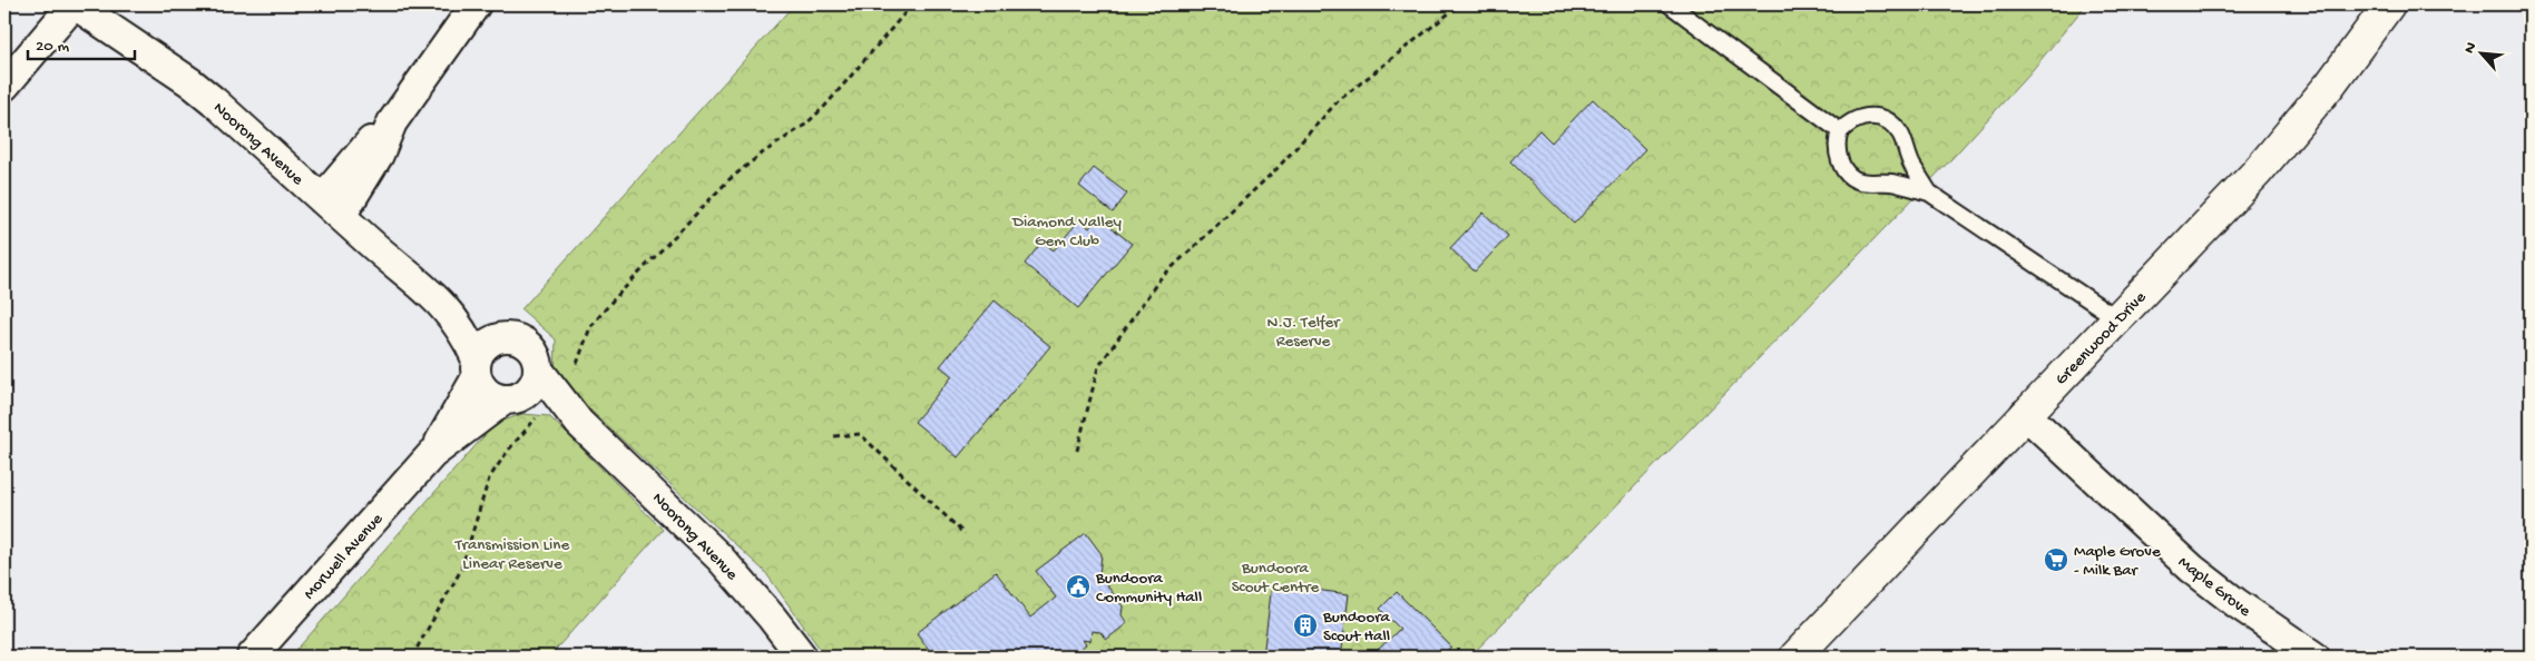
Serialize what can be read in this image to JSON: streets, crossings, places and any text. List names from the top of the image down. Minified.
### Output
{"streets":{"street":["Noorong Avenue","Greenwood Drive","Morwell Avenue","Maple Grove"]},"crossings":[["Noorong Avenue","Morwell Avenue"],["Greenwood Drive","Maple Grove"]],"parks":["Diamond Valley Gem Club","N.J. Telfer Reserve","Transmission Line Linear Reserve","Bundoora Scout Centre"],"places":{"supermarket":["Maple Grove - Milk Bar"],"public building":["Bundoora Community Hall"],"building":["Bundoora Scout Hall"]},"scale_bar":"20 m","north":"top left"}
